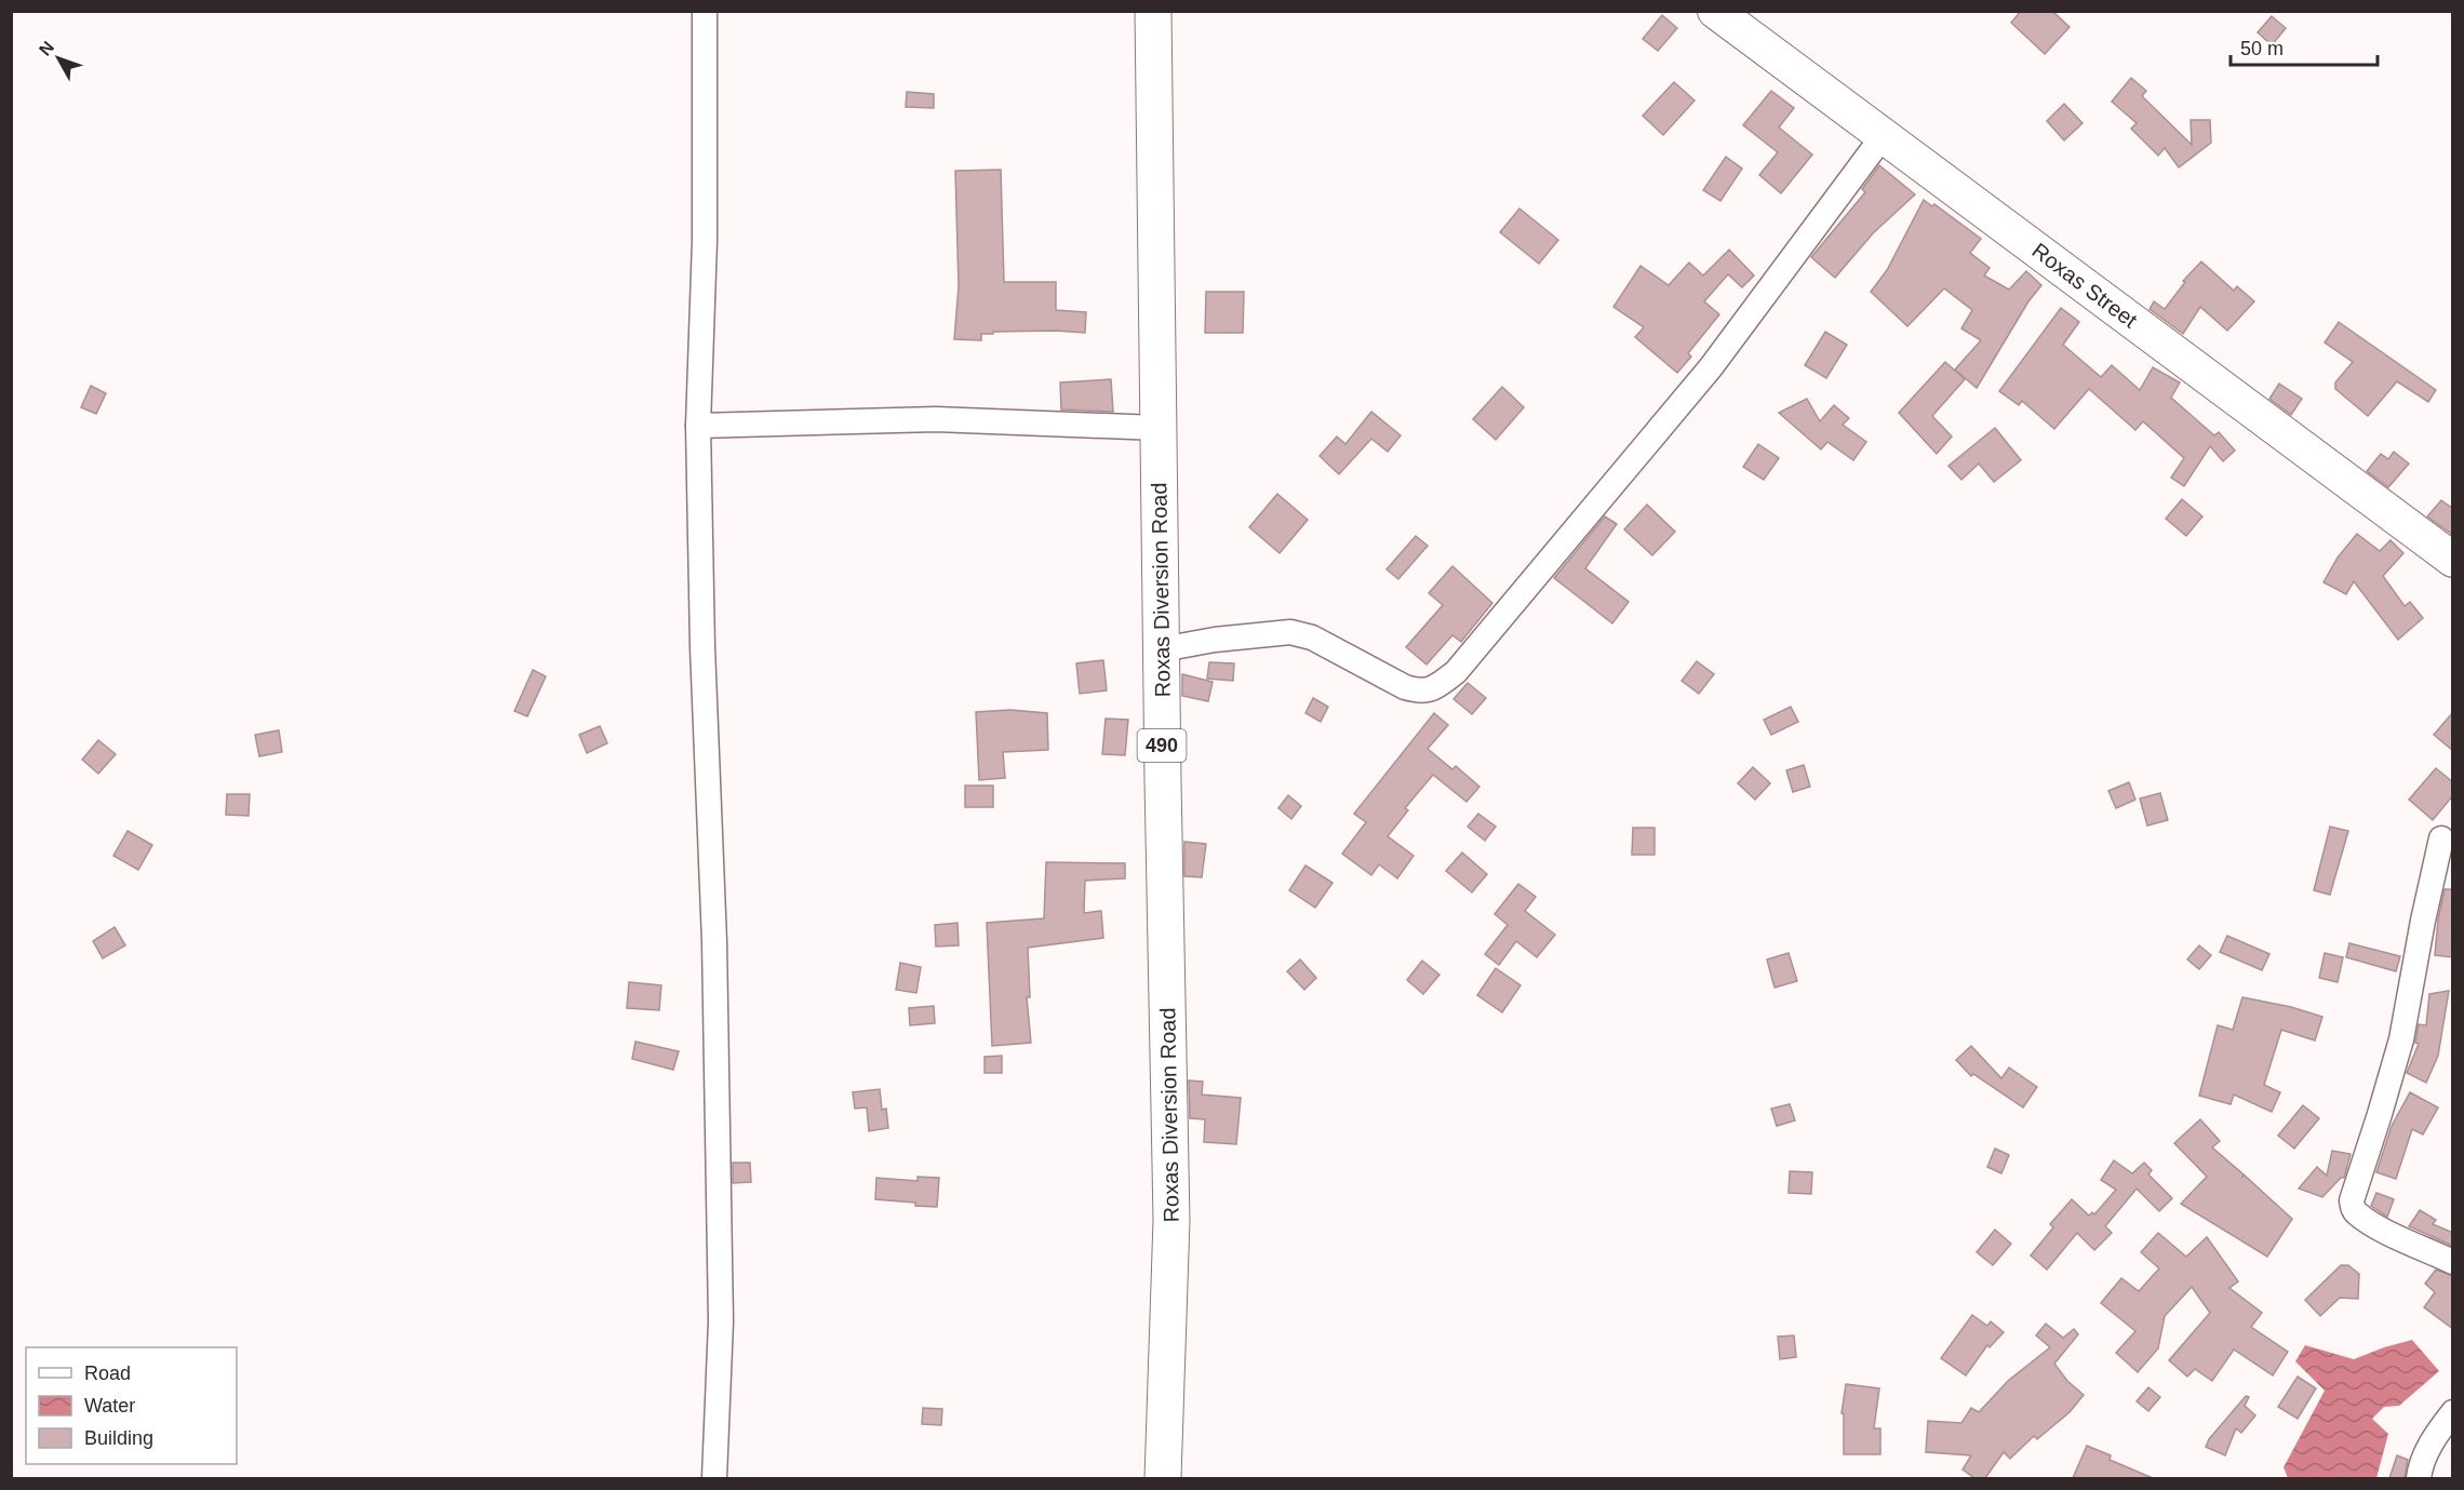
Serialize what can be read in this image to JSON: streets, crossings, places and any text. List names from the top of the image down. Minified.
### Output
{"streets":{"main road":["Roxas Street","Roxas Diversion Road","490"]},"legend":["Road","Water","Building"],"scale_bar":"50 m","north":"top left"}
